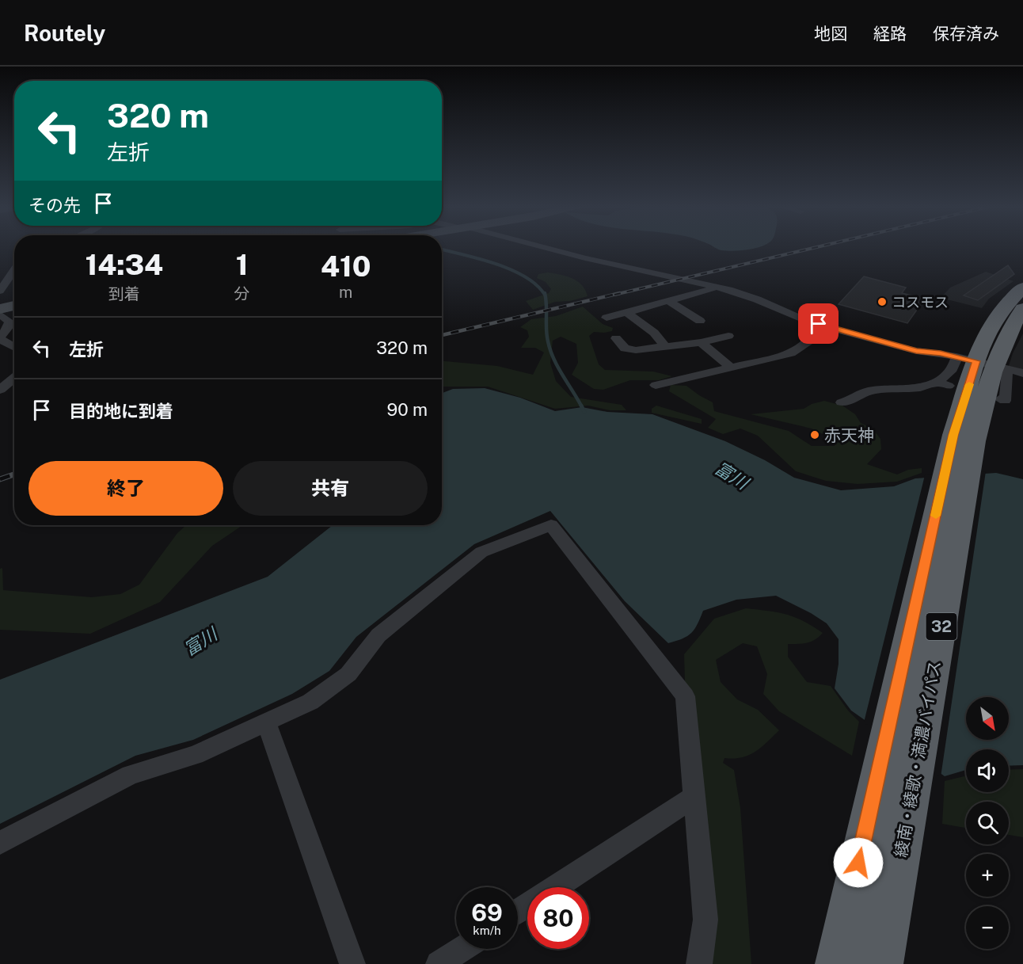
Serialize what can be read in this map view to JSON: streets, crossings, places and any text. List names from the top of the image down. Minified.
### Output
{"streets":{"highway":["32","綾南・綾歌・満濃バイパス"]},"water":["富川"],"places":["コスモス","赤天神"],"north":"bottom right","page":{"header":"Routely","nav":["地図","経路","保存済み"],"turn":["320 m","左折"],"then":"その先","eta":["14:34","到着","1","分","410","m"],"list":[{"name":"左折","value":"320 m"},{"name":"目的地に到着","value":"90 m"}],"buttons":["終了","共有"],"map_buttons":["+","−"],"speed":"69 km/h","limit":"80"}}
